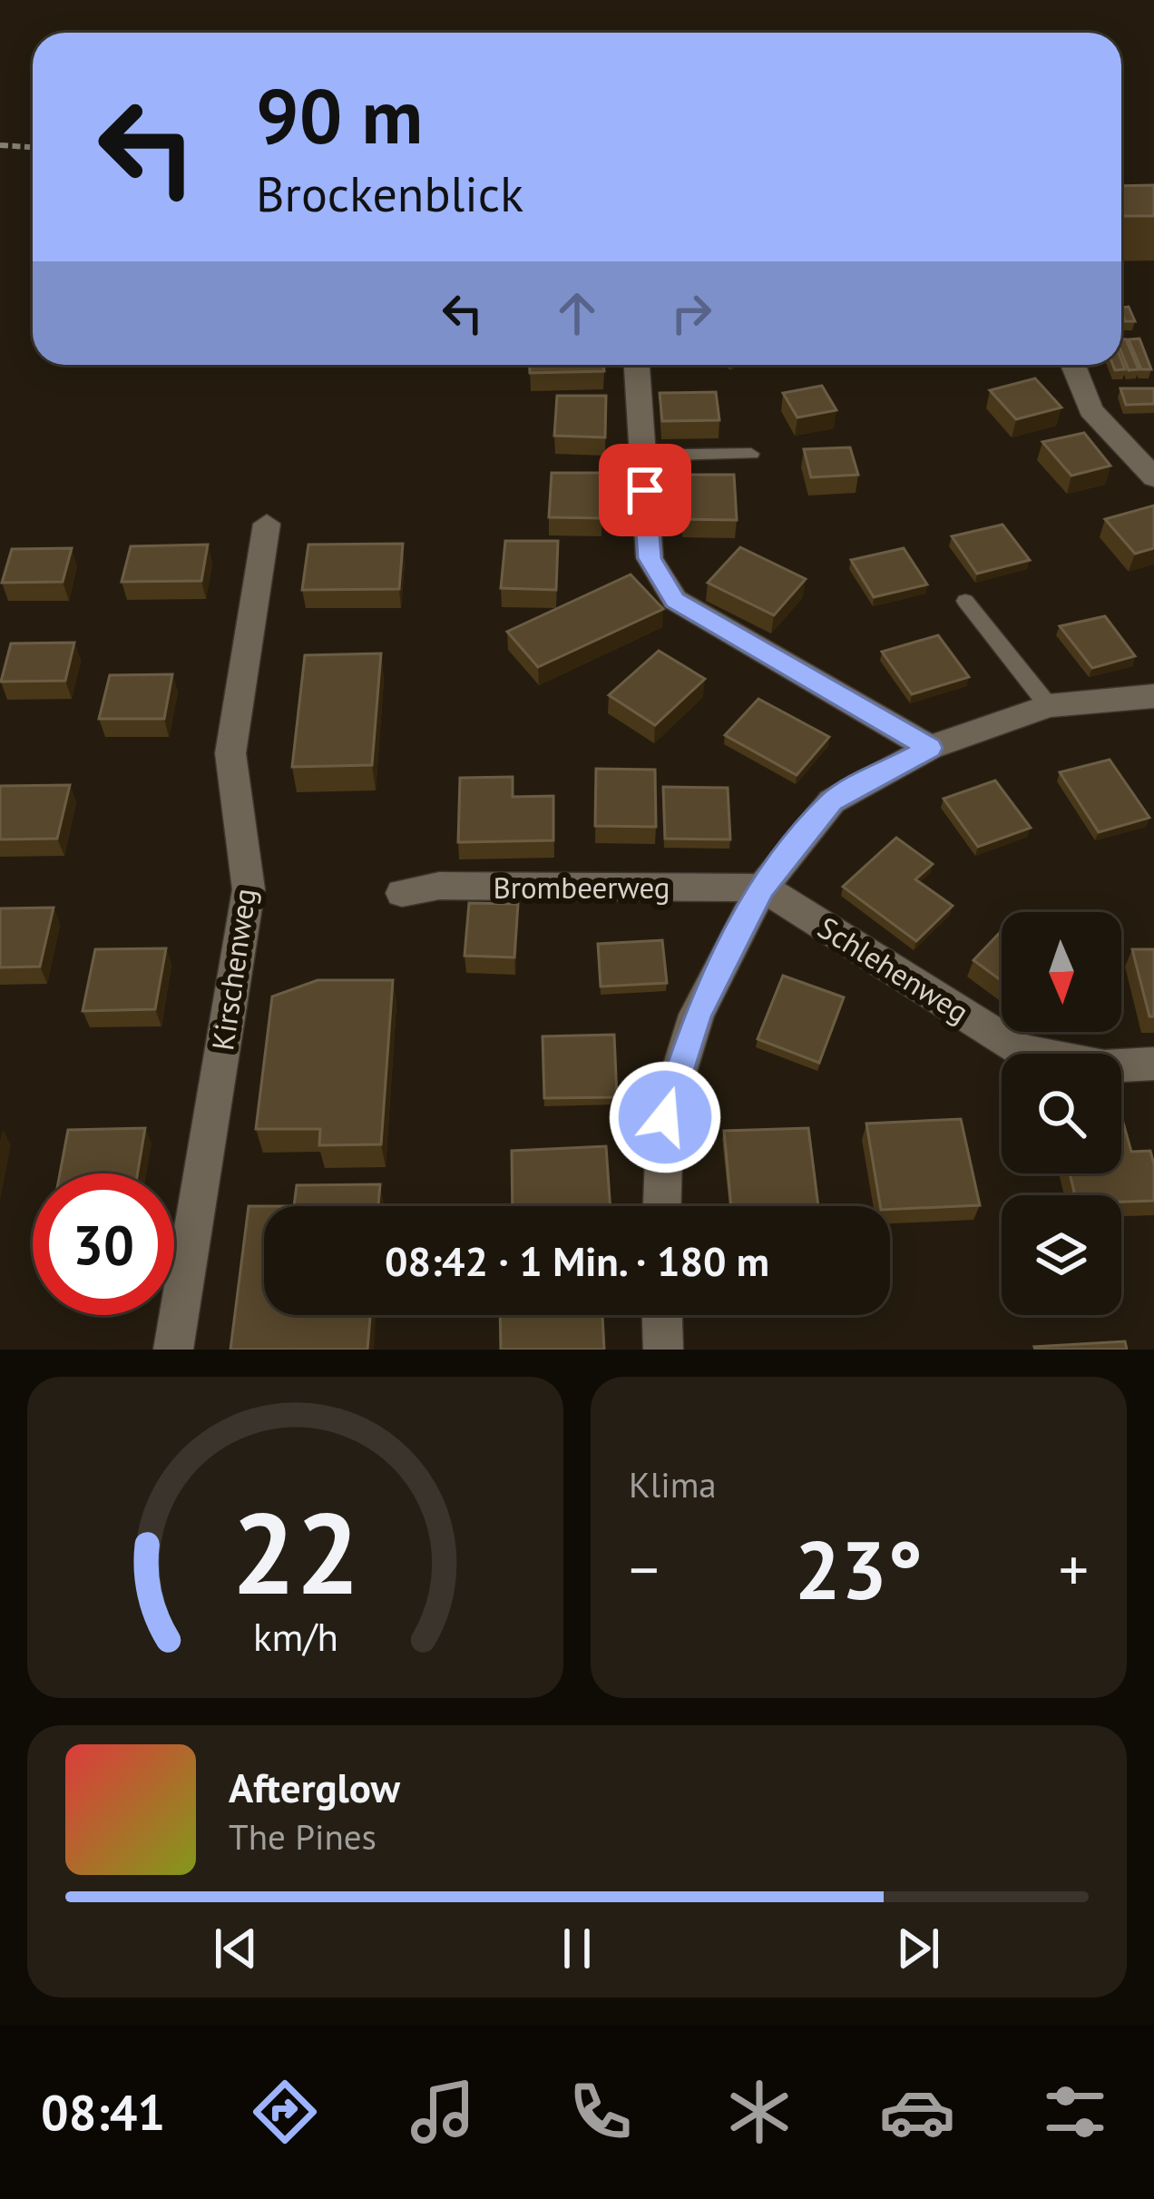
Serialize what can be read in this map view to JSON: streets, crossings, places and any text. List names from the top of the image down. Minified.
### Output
{"streets":{"street":["Brombeerweg","Kirschenweg","Schlehenweg"]},"crossings":[["Brombeerweg","Schlehenweg"]],"north":"bottom","page":{"turn":["90 m","Brockenblick"],"limit":"30","trip":"08:42 · 1 Min. · 180 m","tile":"Klima","heat":["−","23°","+"],"song":["Afterglow","The Pines"],"tabs":"08:41","gauge":["22","km/h"]}}
